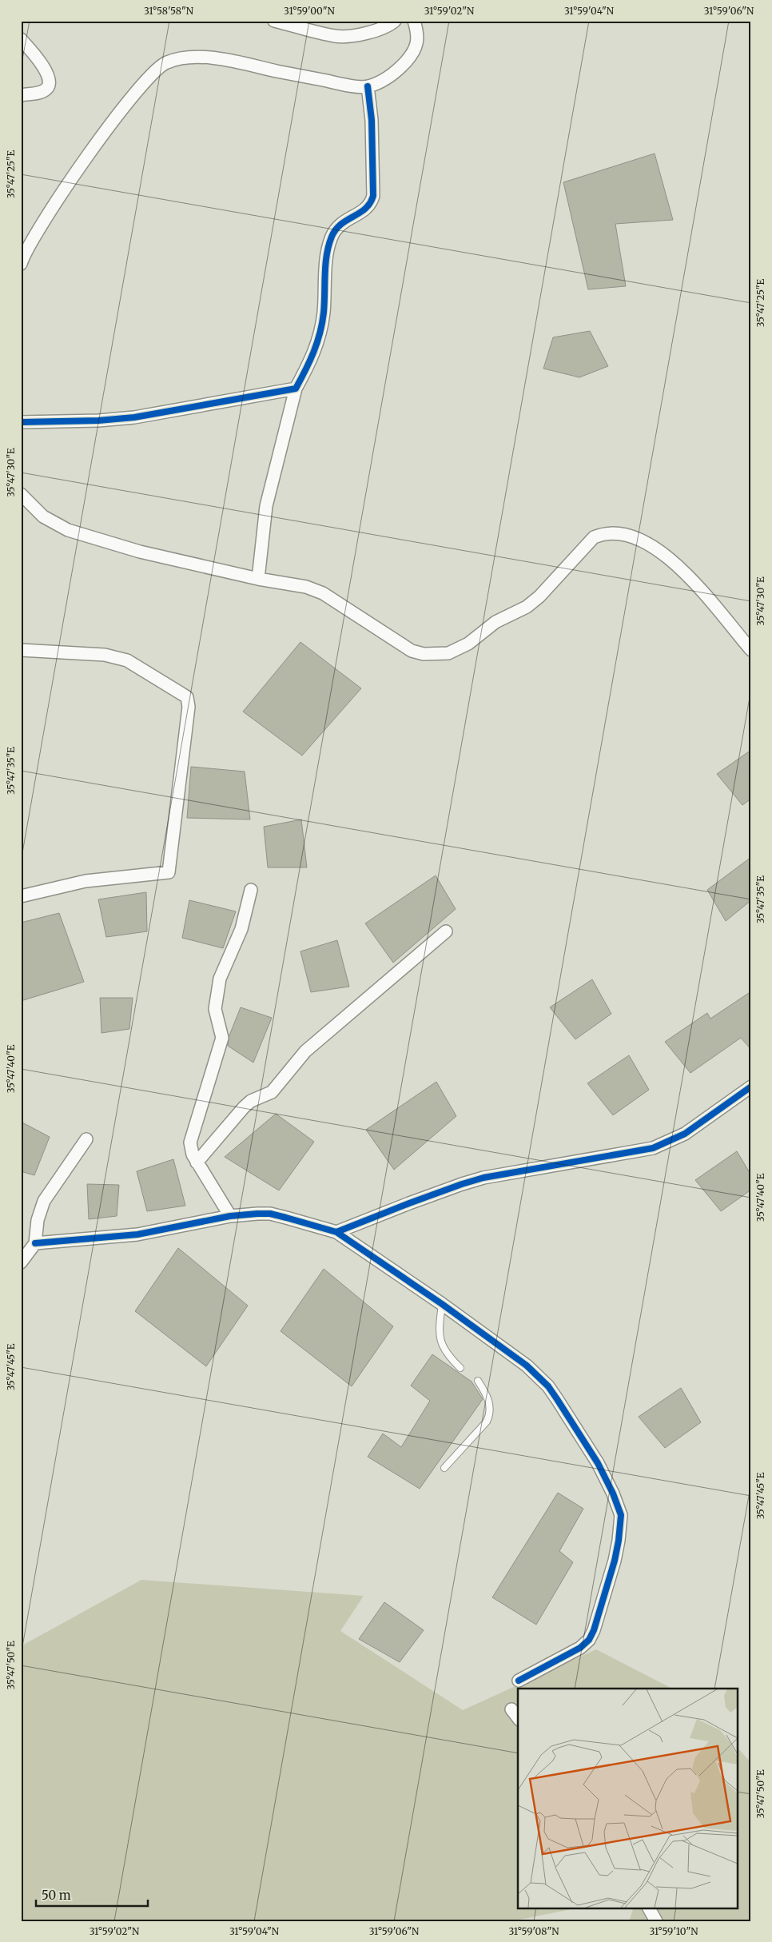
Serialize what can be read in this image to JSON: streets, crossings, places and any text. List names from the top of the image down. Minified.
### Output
{"scale_bar":"50 m","coordinates":["31°58'58\"N","31°59'00\"N","31°59'02\"N","31°59'04\"N","31°59'06\"N","35°47'25\"E","35°47'30\"E","35°47'35\"E","35°47'40\"E","35°47'45\"E","35°47'50\"E","31°59'08\"N","31°59'10\"N"]}
